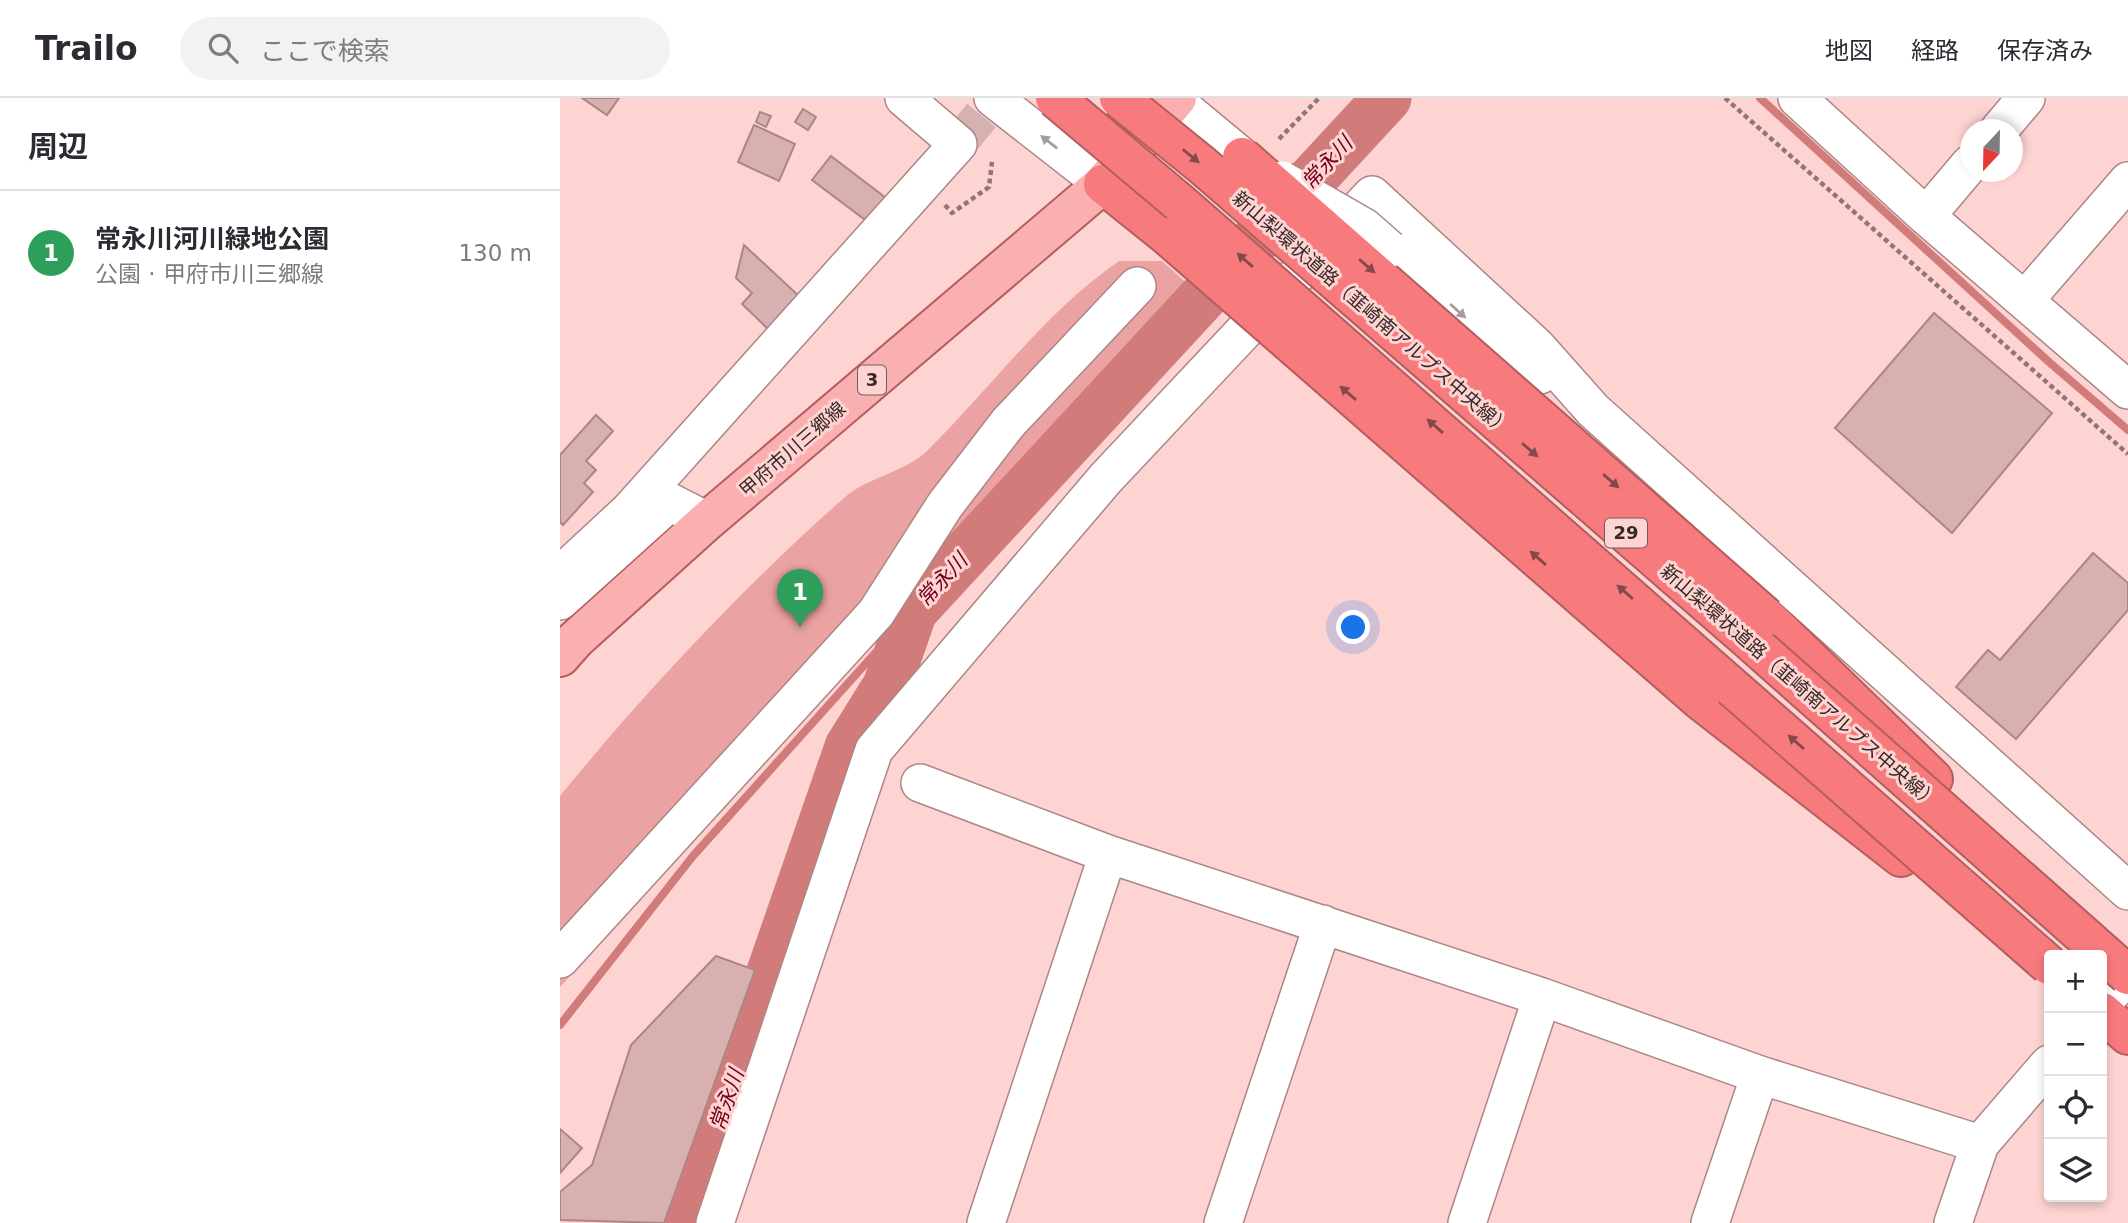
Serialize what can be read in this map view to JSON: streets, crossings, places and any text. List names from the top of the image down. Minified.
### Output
{"streets":{"highway":["新山梨環状道路（韮崎南アルプス中央線）","29"],"main road":["3","甲府市川三郷線"]},"water":["常永川"],"north":"bottom","page":{"header":"Trailo","search":"ここで検索","nav":["地図","経路","保存済み"],"heading":"周辺","list":[{"mark":"1","name":"常永川河川緑地公園","note":"公園 · 甲府市川三郷線","value":"130 m"}],"pins":"1","map_buttons":["+","−"]}}
